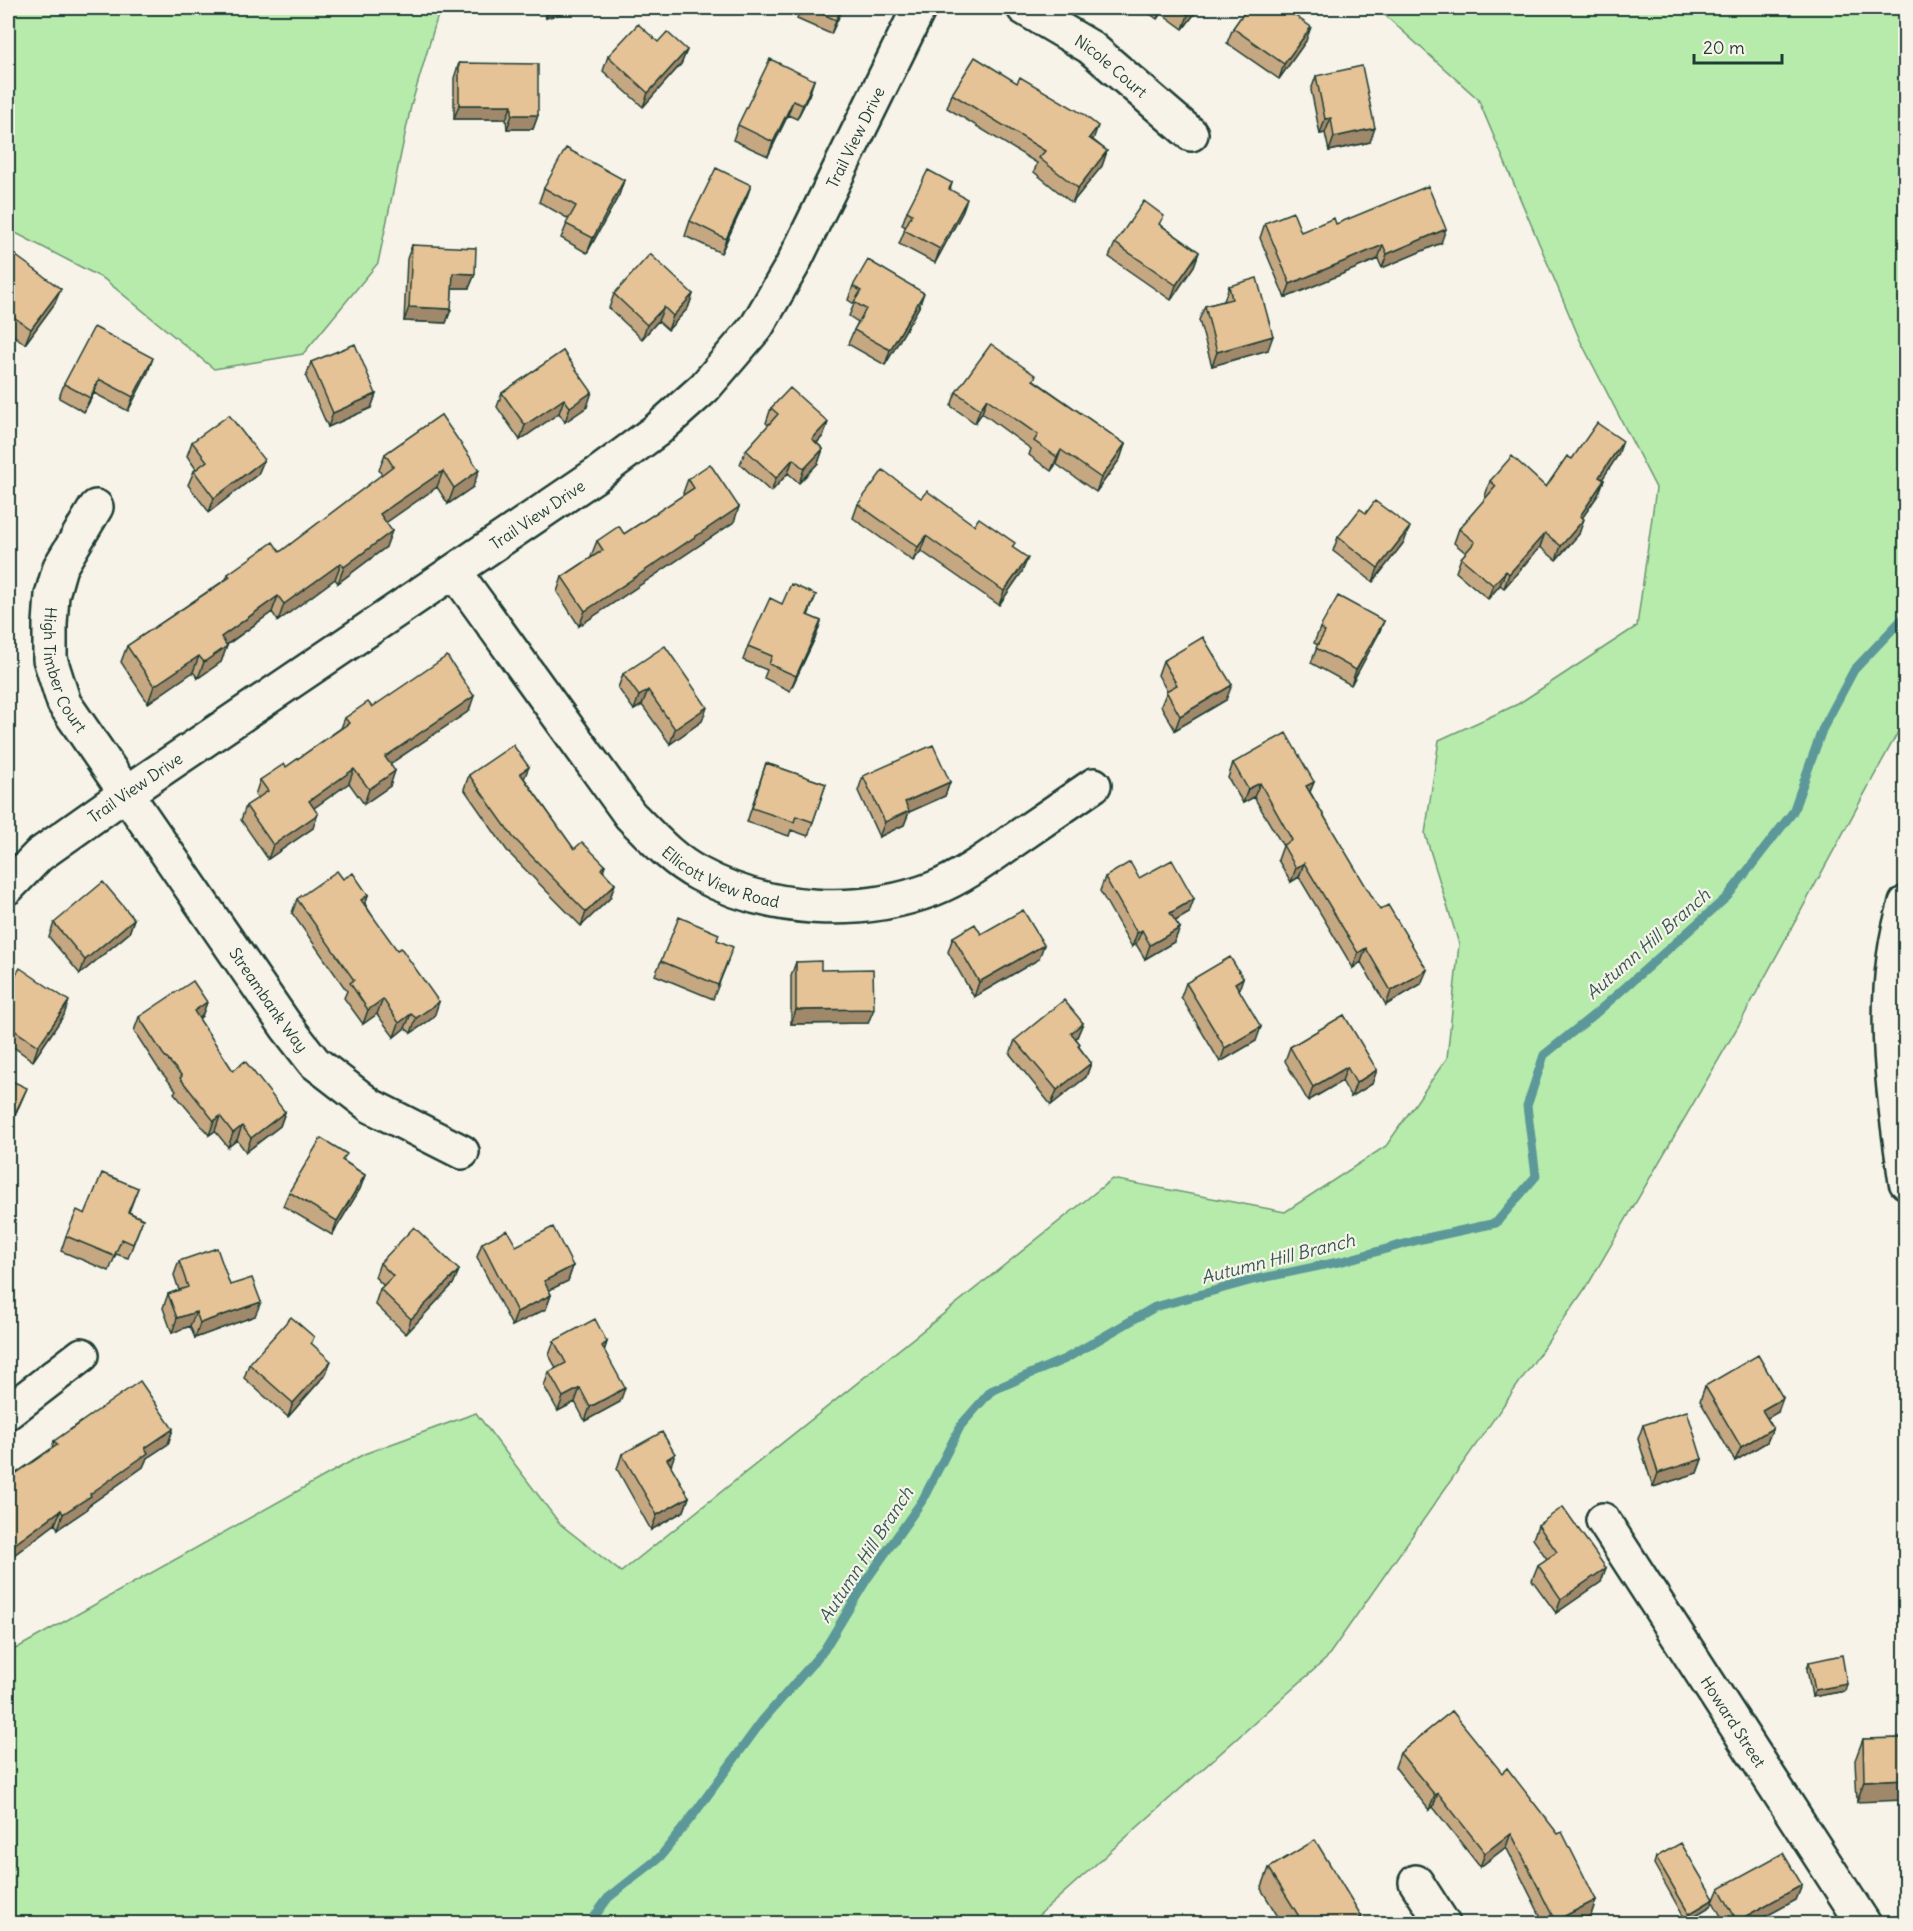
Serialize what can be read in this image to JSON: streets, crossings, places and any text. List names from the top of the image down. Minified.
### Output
{"streets":{"street":["Nicole Court","Trail View Drive","High Timber Court","Ellicott View Road","Streambank Way","Howard Street"]},"crossings":[["Trail View Drive","High Timber Court"],["Trail View Drive","Ellicott View Road"],["Trail View Drive","Streambank Way"],["High Timber Court","Streambank Way"]],"water":["Autumn Hill Branch"],"scale_bar":"20 m"}
